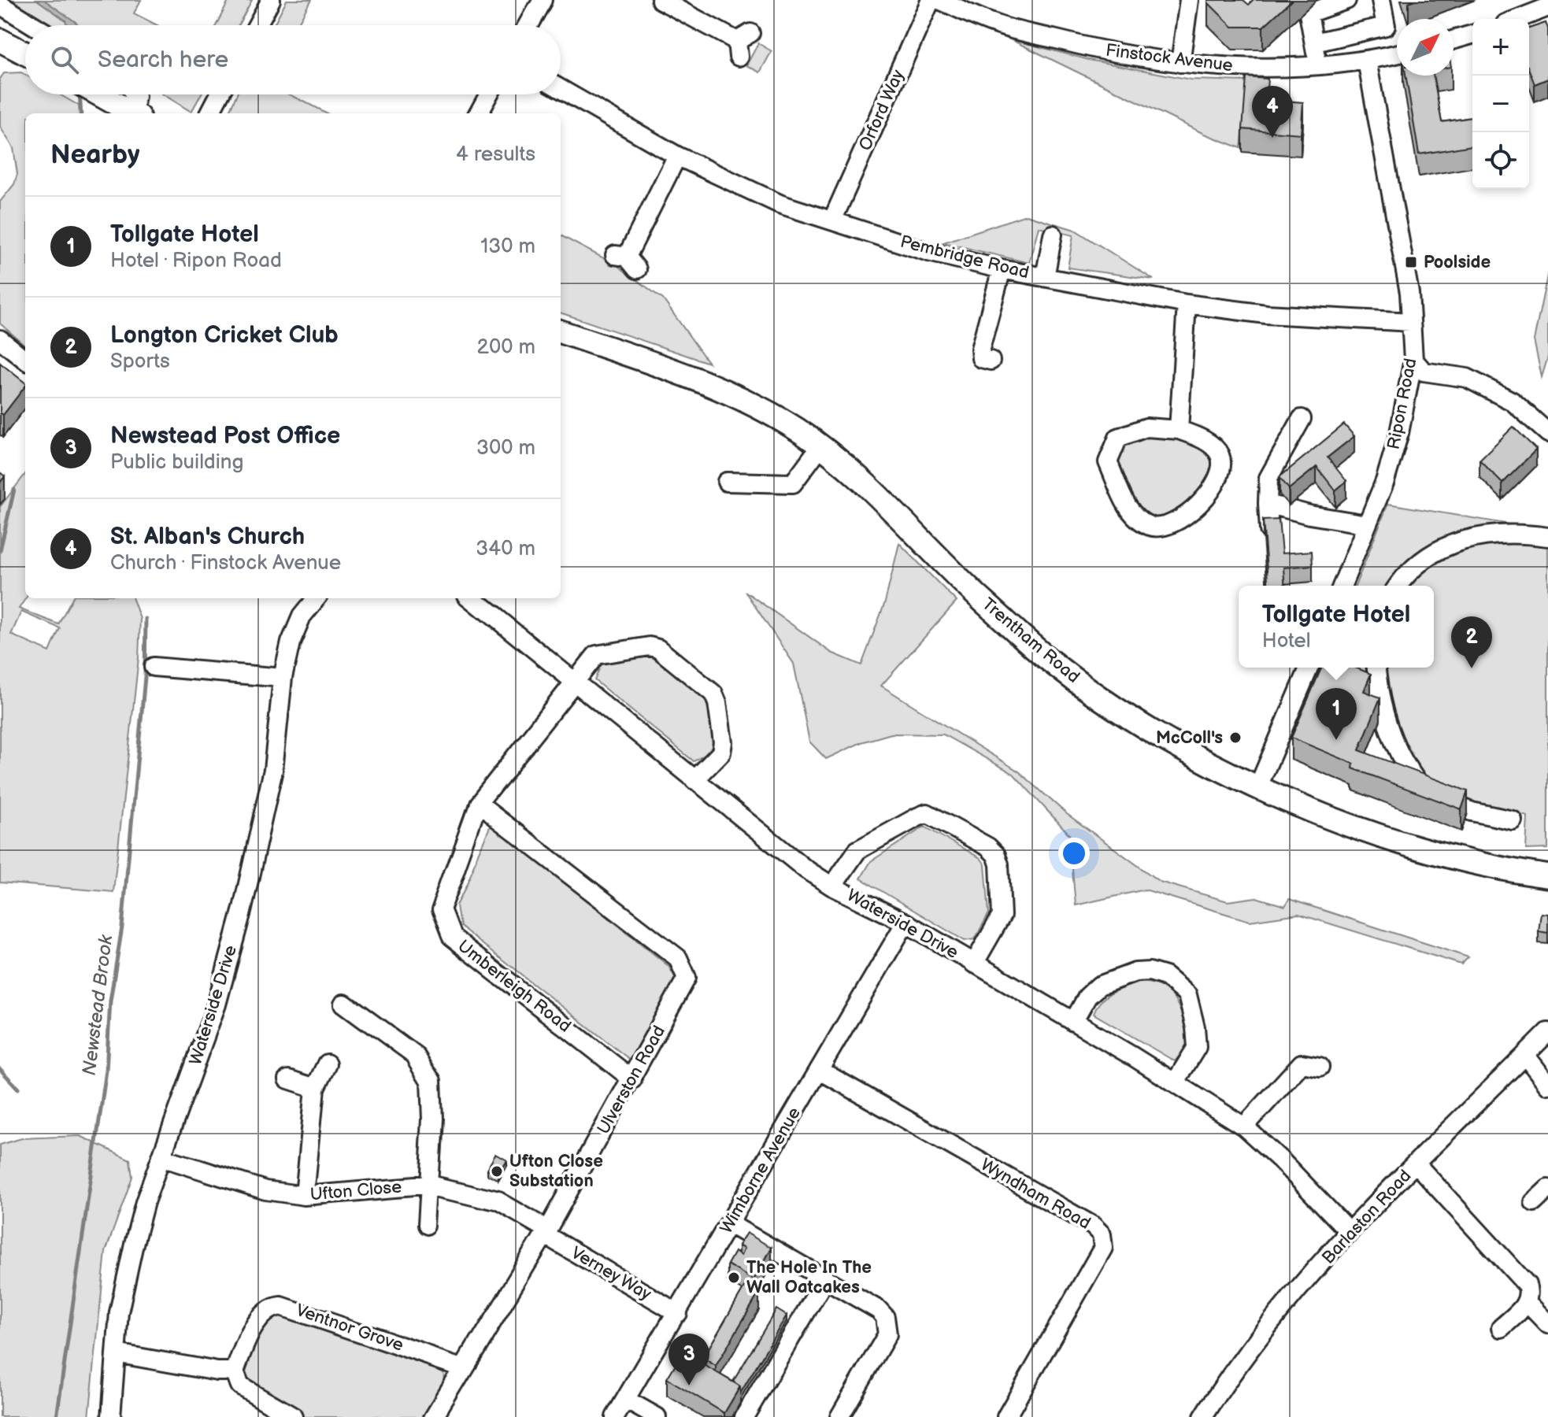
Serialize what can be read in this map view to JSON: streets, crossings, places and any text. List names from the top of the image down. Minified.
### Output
{"streets":{"main road":["Trentham Road"],"street":["Finstock Avenue","Orford Way","Pembridge Road","Ripon Road","Waterside Drive","Umberleigh Road","Ulverston Road","Wimborne Avenue","Ufton Close","Wyndham Road","Barlaston Road","Verney Way","Ventnor Grove"]},"crossings":[["Finstock Avenue","Ripon Road"],["Orford Way","Pembridge Road"],["Pembridge Road","Ripon Road"],["Waterside Drive","Umberleigh Road"],["Waterside Drive","Wimborne Avenue"],["Waterside Drive","Ufton Close"],["Waterside Drive","Barlaston Road"],["Umberleigh Road","Ulverston Road"],["Ulverston Road","Ufton Close"],["Ulverston Road","Verney Way"],["Ulverston Road","Ventnor Grove"],["Wimborne Avenue","Wyndham Road"],["Wimborne Avenue","Verney Way"],["Ufton Close","Verney Way"]],"water":["Newstead Brook"],"places":{"transit":["Poolside"],"other":["McColl's","Ufton Close Substation","The Hole In The Wall Oatcakes"]},"north":"top right","page":{"map_buttons":["+","−"],"search":"Search here","pins":["4","2","1","3"],"heading":["Nearby","4 results"],"list":[{"mark":"1","name":"Tollgate Hotel","note":"Hotel · Ripon Road","value":"130 m"},{"mark":"2","name":"Longton Cricket Club","note":"Sports","value":"200 m"},{"mark":"3","name":"Newstead Post Office","note":"Public building","value":"300 m"},{"mark":"4","name":"St. Alban's Church","note":"Church · Finstock Avenue","value":"340 m"}],"popup":["Tollgate Hotel","Hotel"]}}
